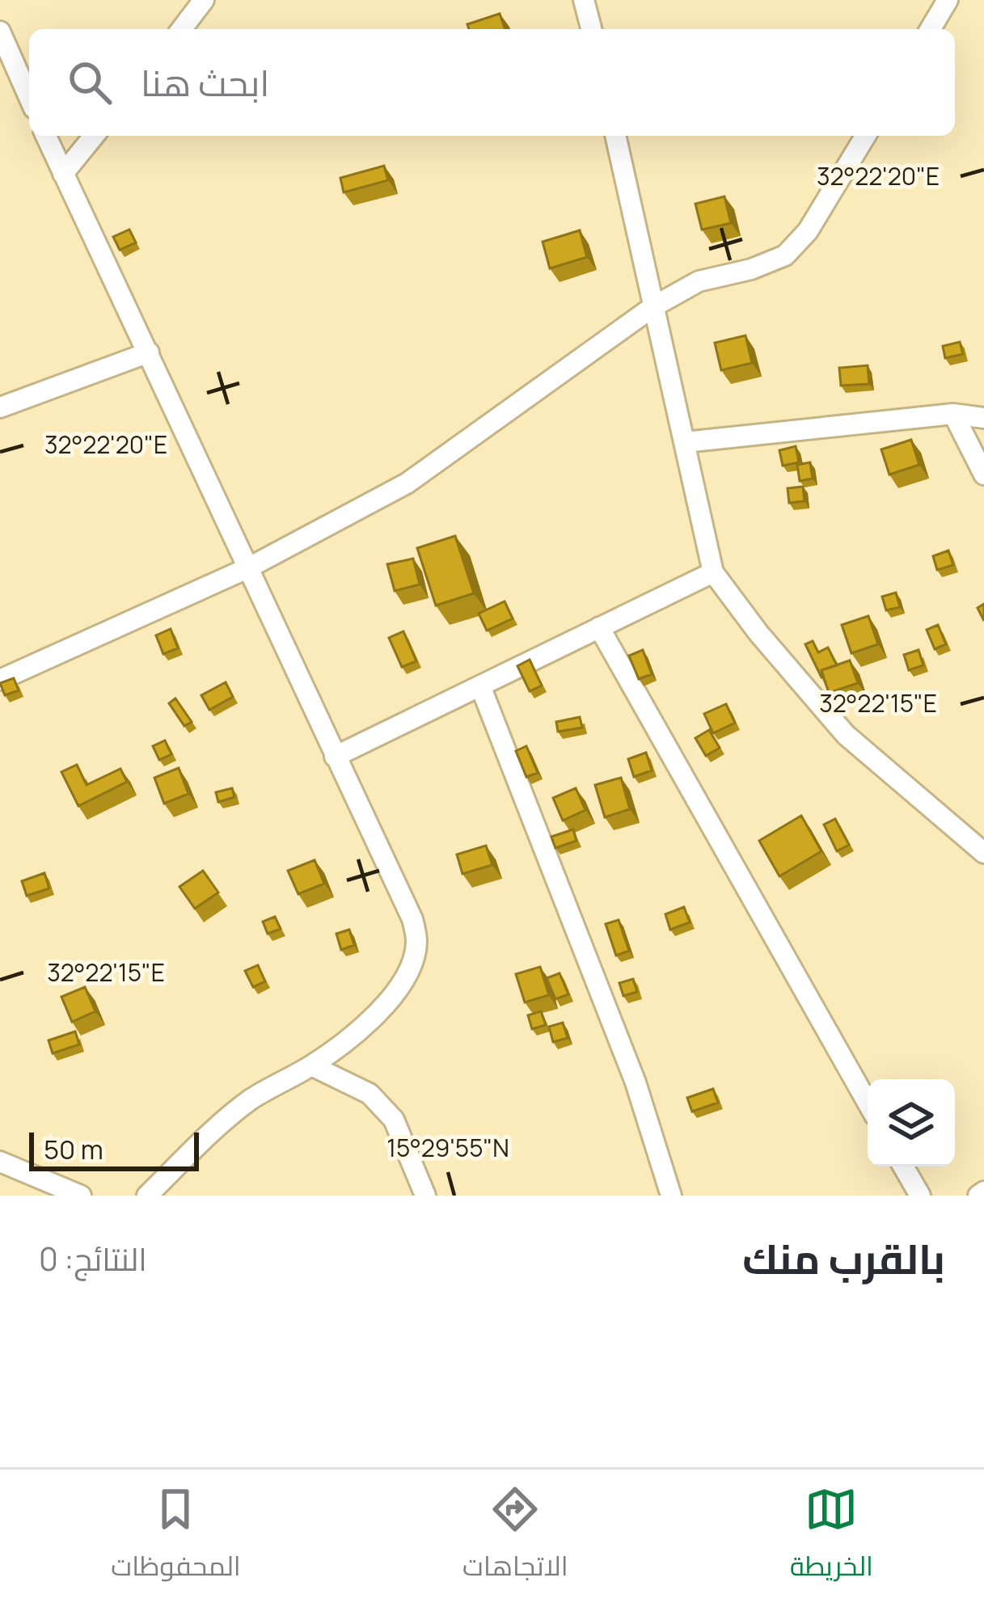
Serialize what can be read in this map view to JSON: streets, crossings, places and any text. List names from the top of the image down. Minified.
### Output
{"scale_bar":"50 m","page":{"search":"ابحث هنا","scale":"50 m","heading":["بالقرب منك","النتائج: 0"],"nav":["الخريطة","الاتجاهات","المحفوظات"]},"coordinates":["32°22'20\"E","32°22'15\"E","15°29'55\"N"]}
